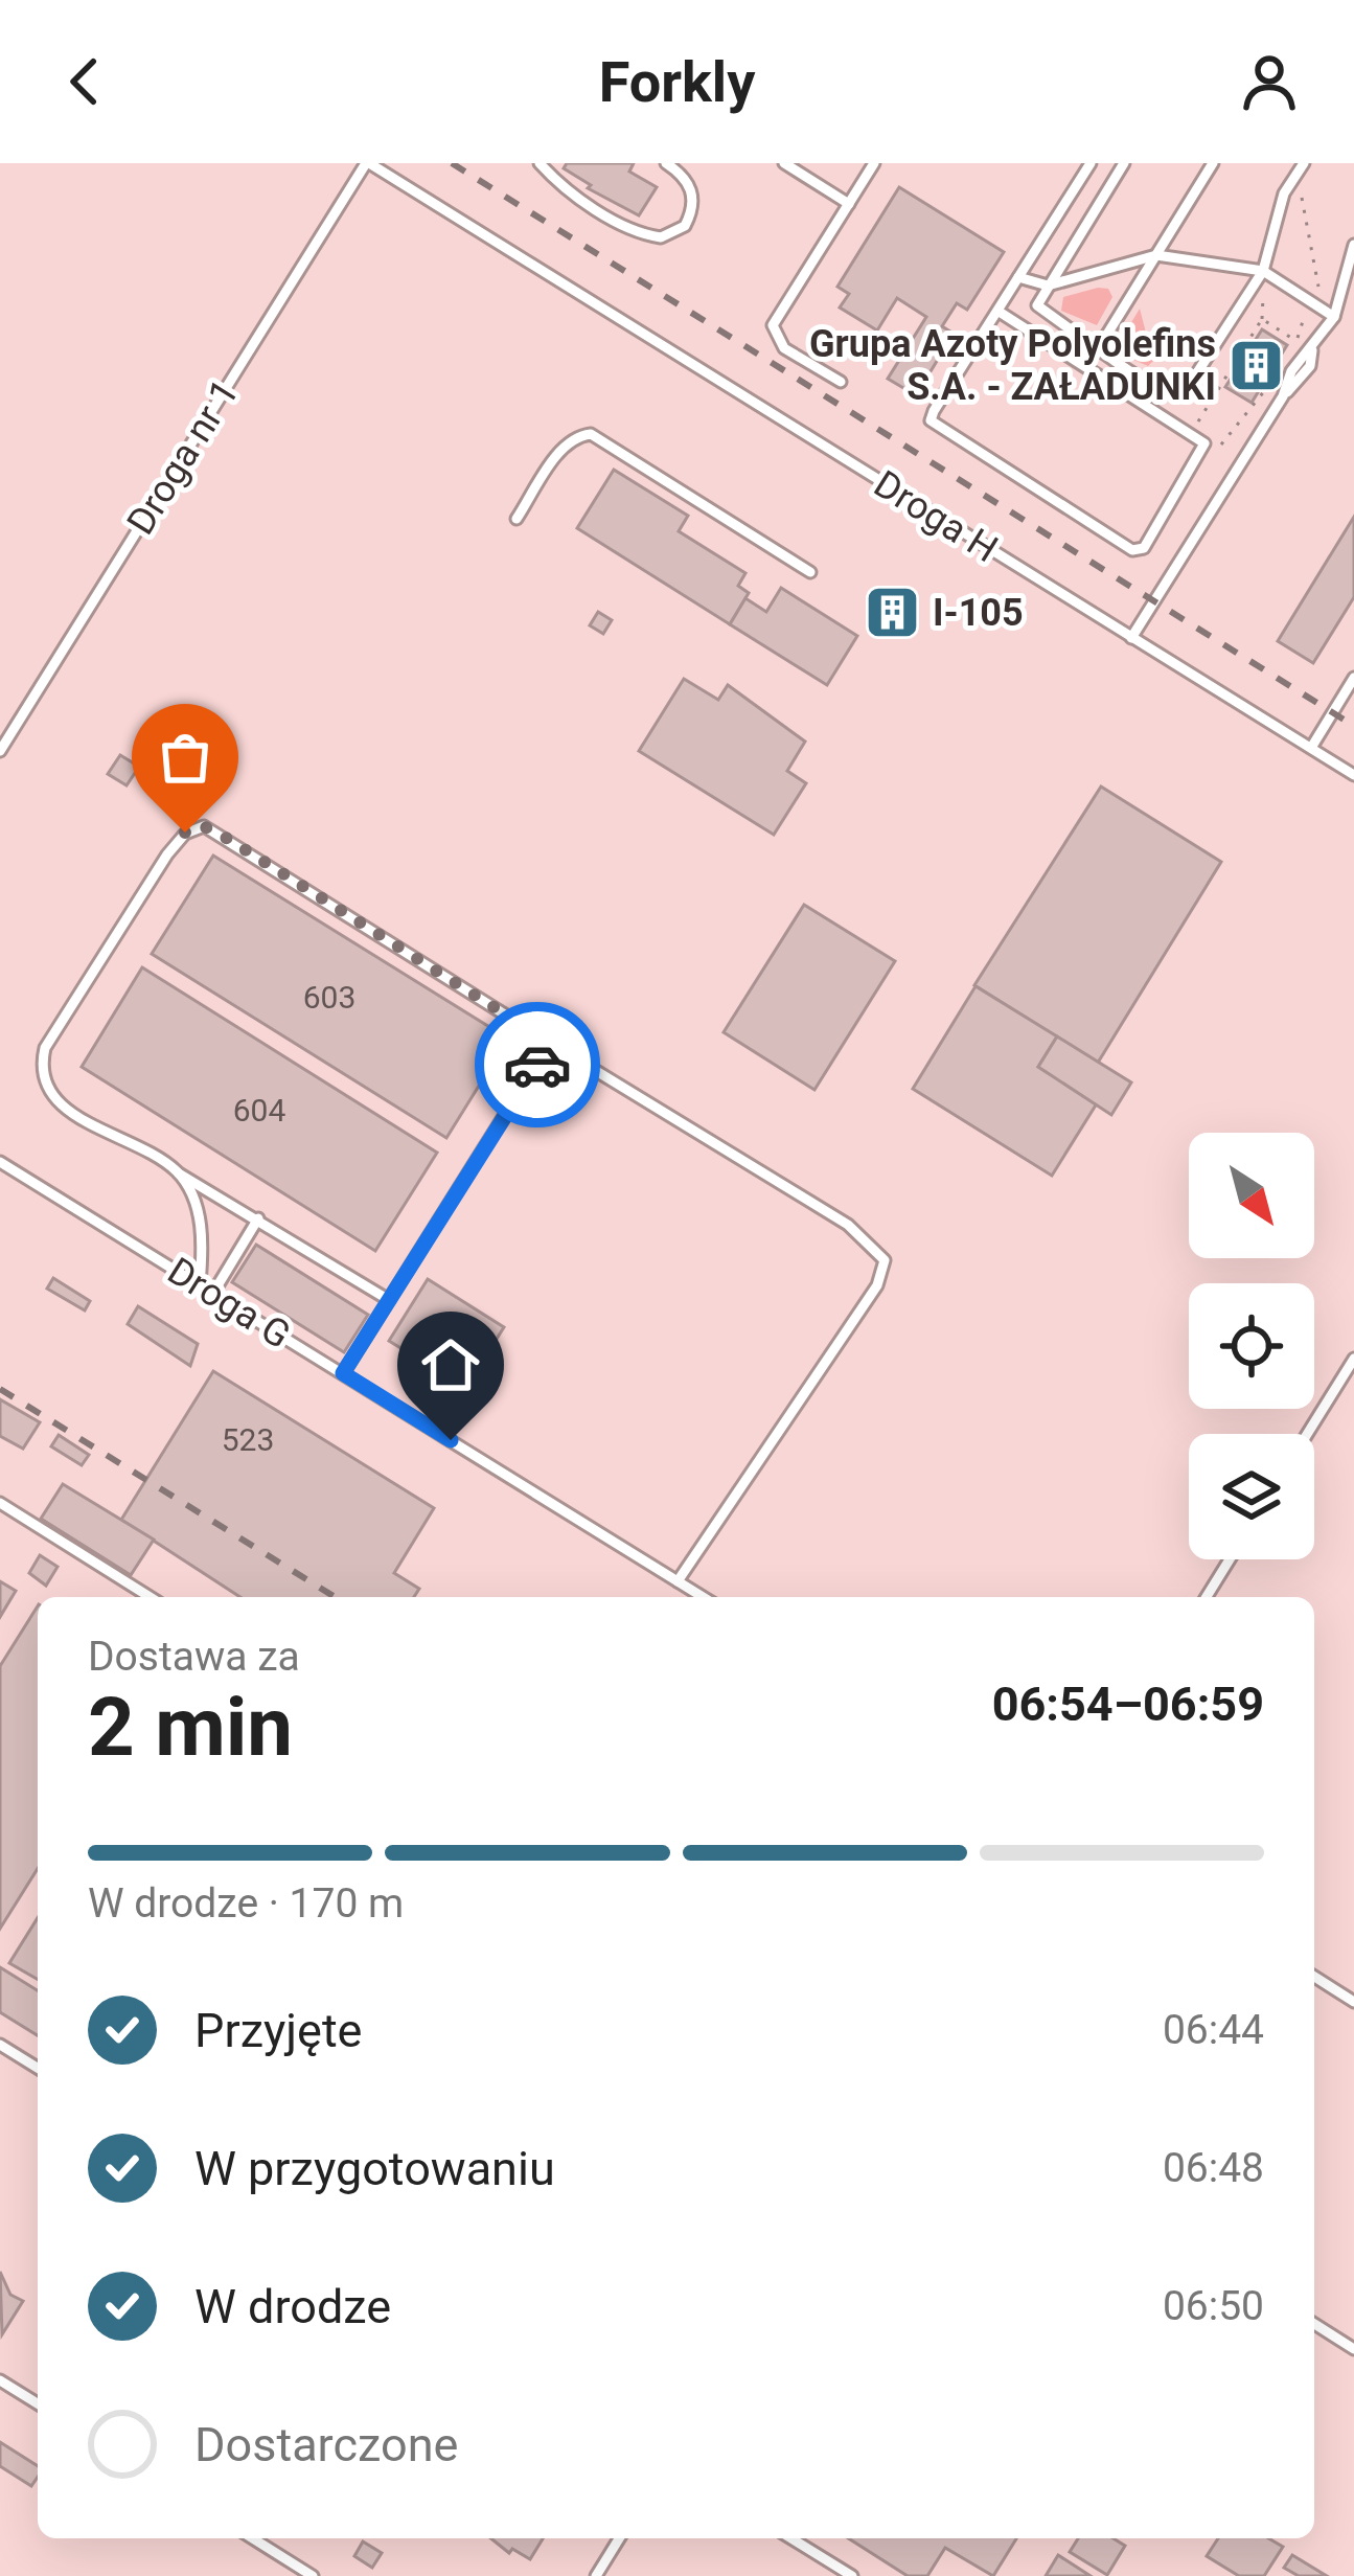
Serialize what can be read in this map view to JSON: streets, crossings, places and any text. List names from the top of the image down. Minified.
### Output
{"streets":{"lane":["Droga nr 1","Droga H","Droga G"]},"crossings":[["Droga nr 1","Droga H"]],"places":{"building":["Grupa Azoty Polyolefins S.A. - ZAŁADUNKI","I-105"]},"house_numbers":["603","604","523"],"north":"bottom right","page":{"header":"Forkly","heading":["2 min","Dostawa za","06:54–06:59"],"bar":"W drodze · 170 m","list":[["Przyjęte","06:44"],["W przygotowaniu","06:48"],["W drodze","06:50"],"Dostarczone"]}}
